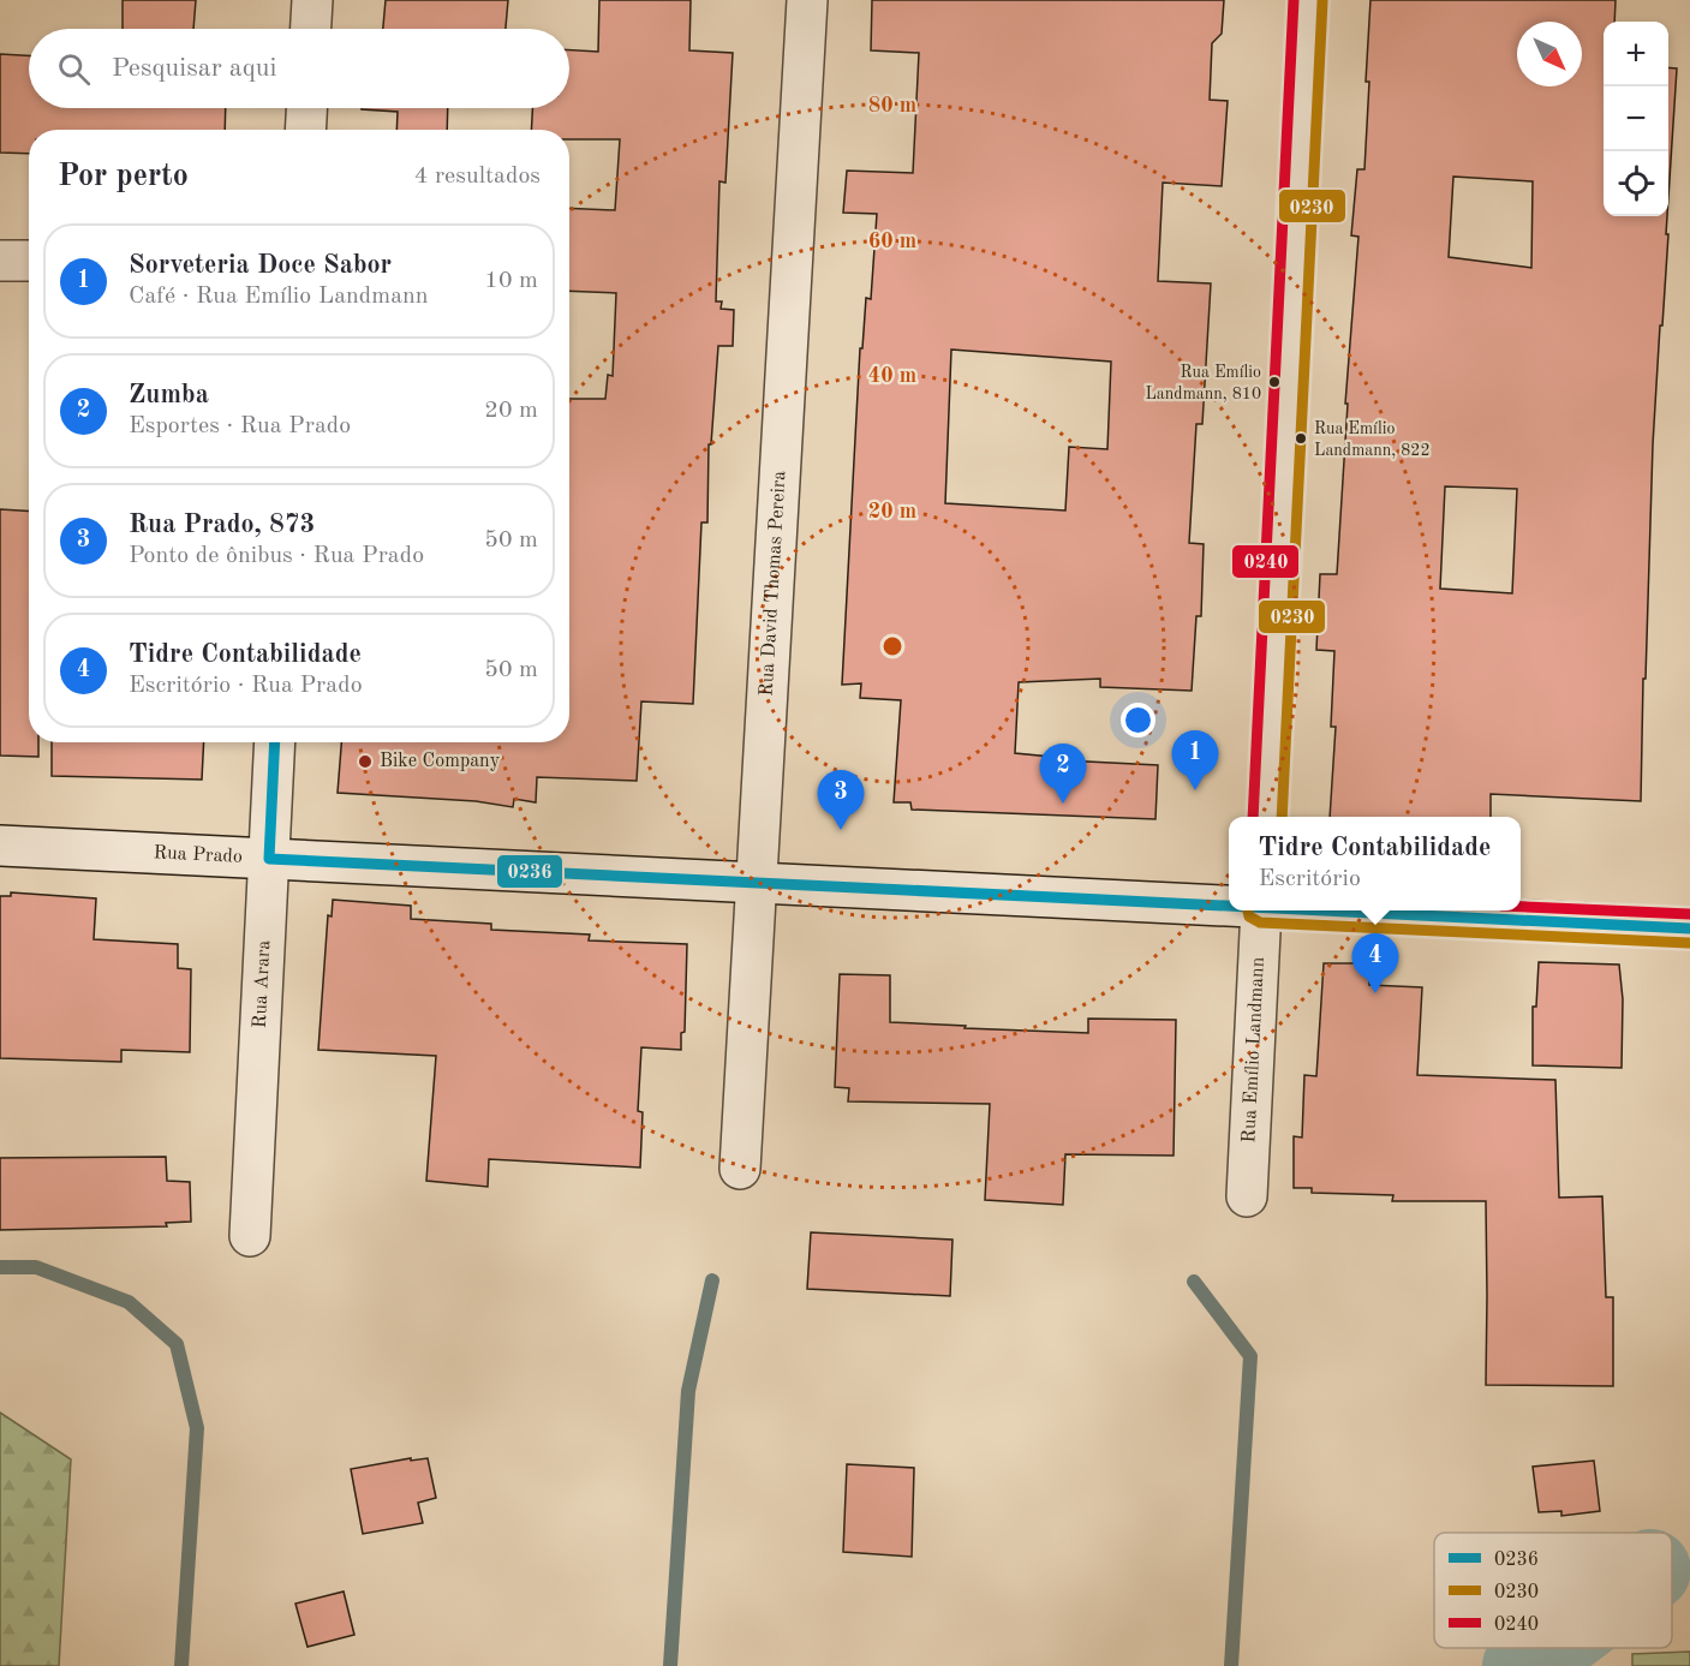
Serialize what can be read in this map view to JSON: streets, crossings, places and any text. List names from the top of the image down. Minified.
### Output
{"streets":{"street":["Rua David Thomas Pereira","Rua Prado","Rua Arara","Rua Emílio Landmann"]},"crossings":[["Rua David Thomas Pereira","Rua Prado"],["Rua Prado","Rua Arara"]],"places":["Rua Emílio Landmann, 810","Rua Emílio Landmann, 822","Bike Company"],"lines":["transit line 0240","transit line 0230","transit line 0236"],"legend":["0236","0230","0240"],"north":"bottom right","page":{"map_buttons":["+","−"],"search":"Pesquisar aqui","heading":["Por perto","4 resultados"],"list":[{"mark":"1","name":"Sorveteria Doce Sabor","note":"Café · Rua Emílio Landmann","value":"10 m"},{"mark":"2","name":"Zumba","note":"Esportes · Rua Prado","value":"20 m"},{"mark":"3","name":"Rua Prado, 873","note":"Ponto de ônibus · Rua Prado","value":"50 m"},{"mark":"4","name":"Tidre Contabilidade","note":"Escritório · Rua Prado","value":"50 m"}],"pins":["1","2","3","4"],"popup":["Tidre Contabilidade","Escritório"]},"rings":["80 m","60 m","40 m","20 m"]}
